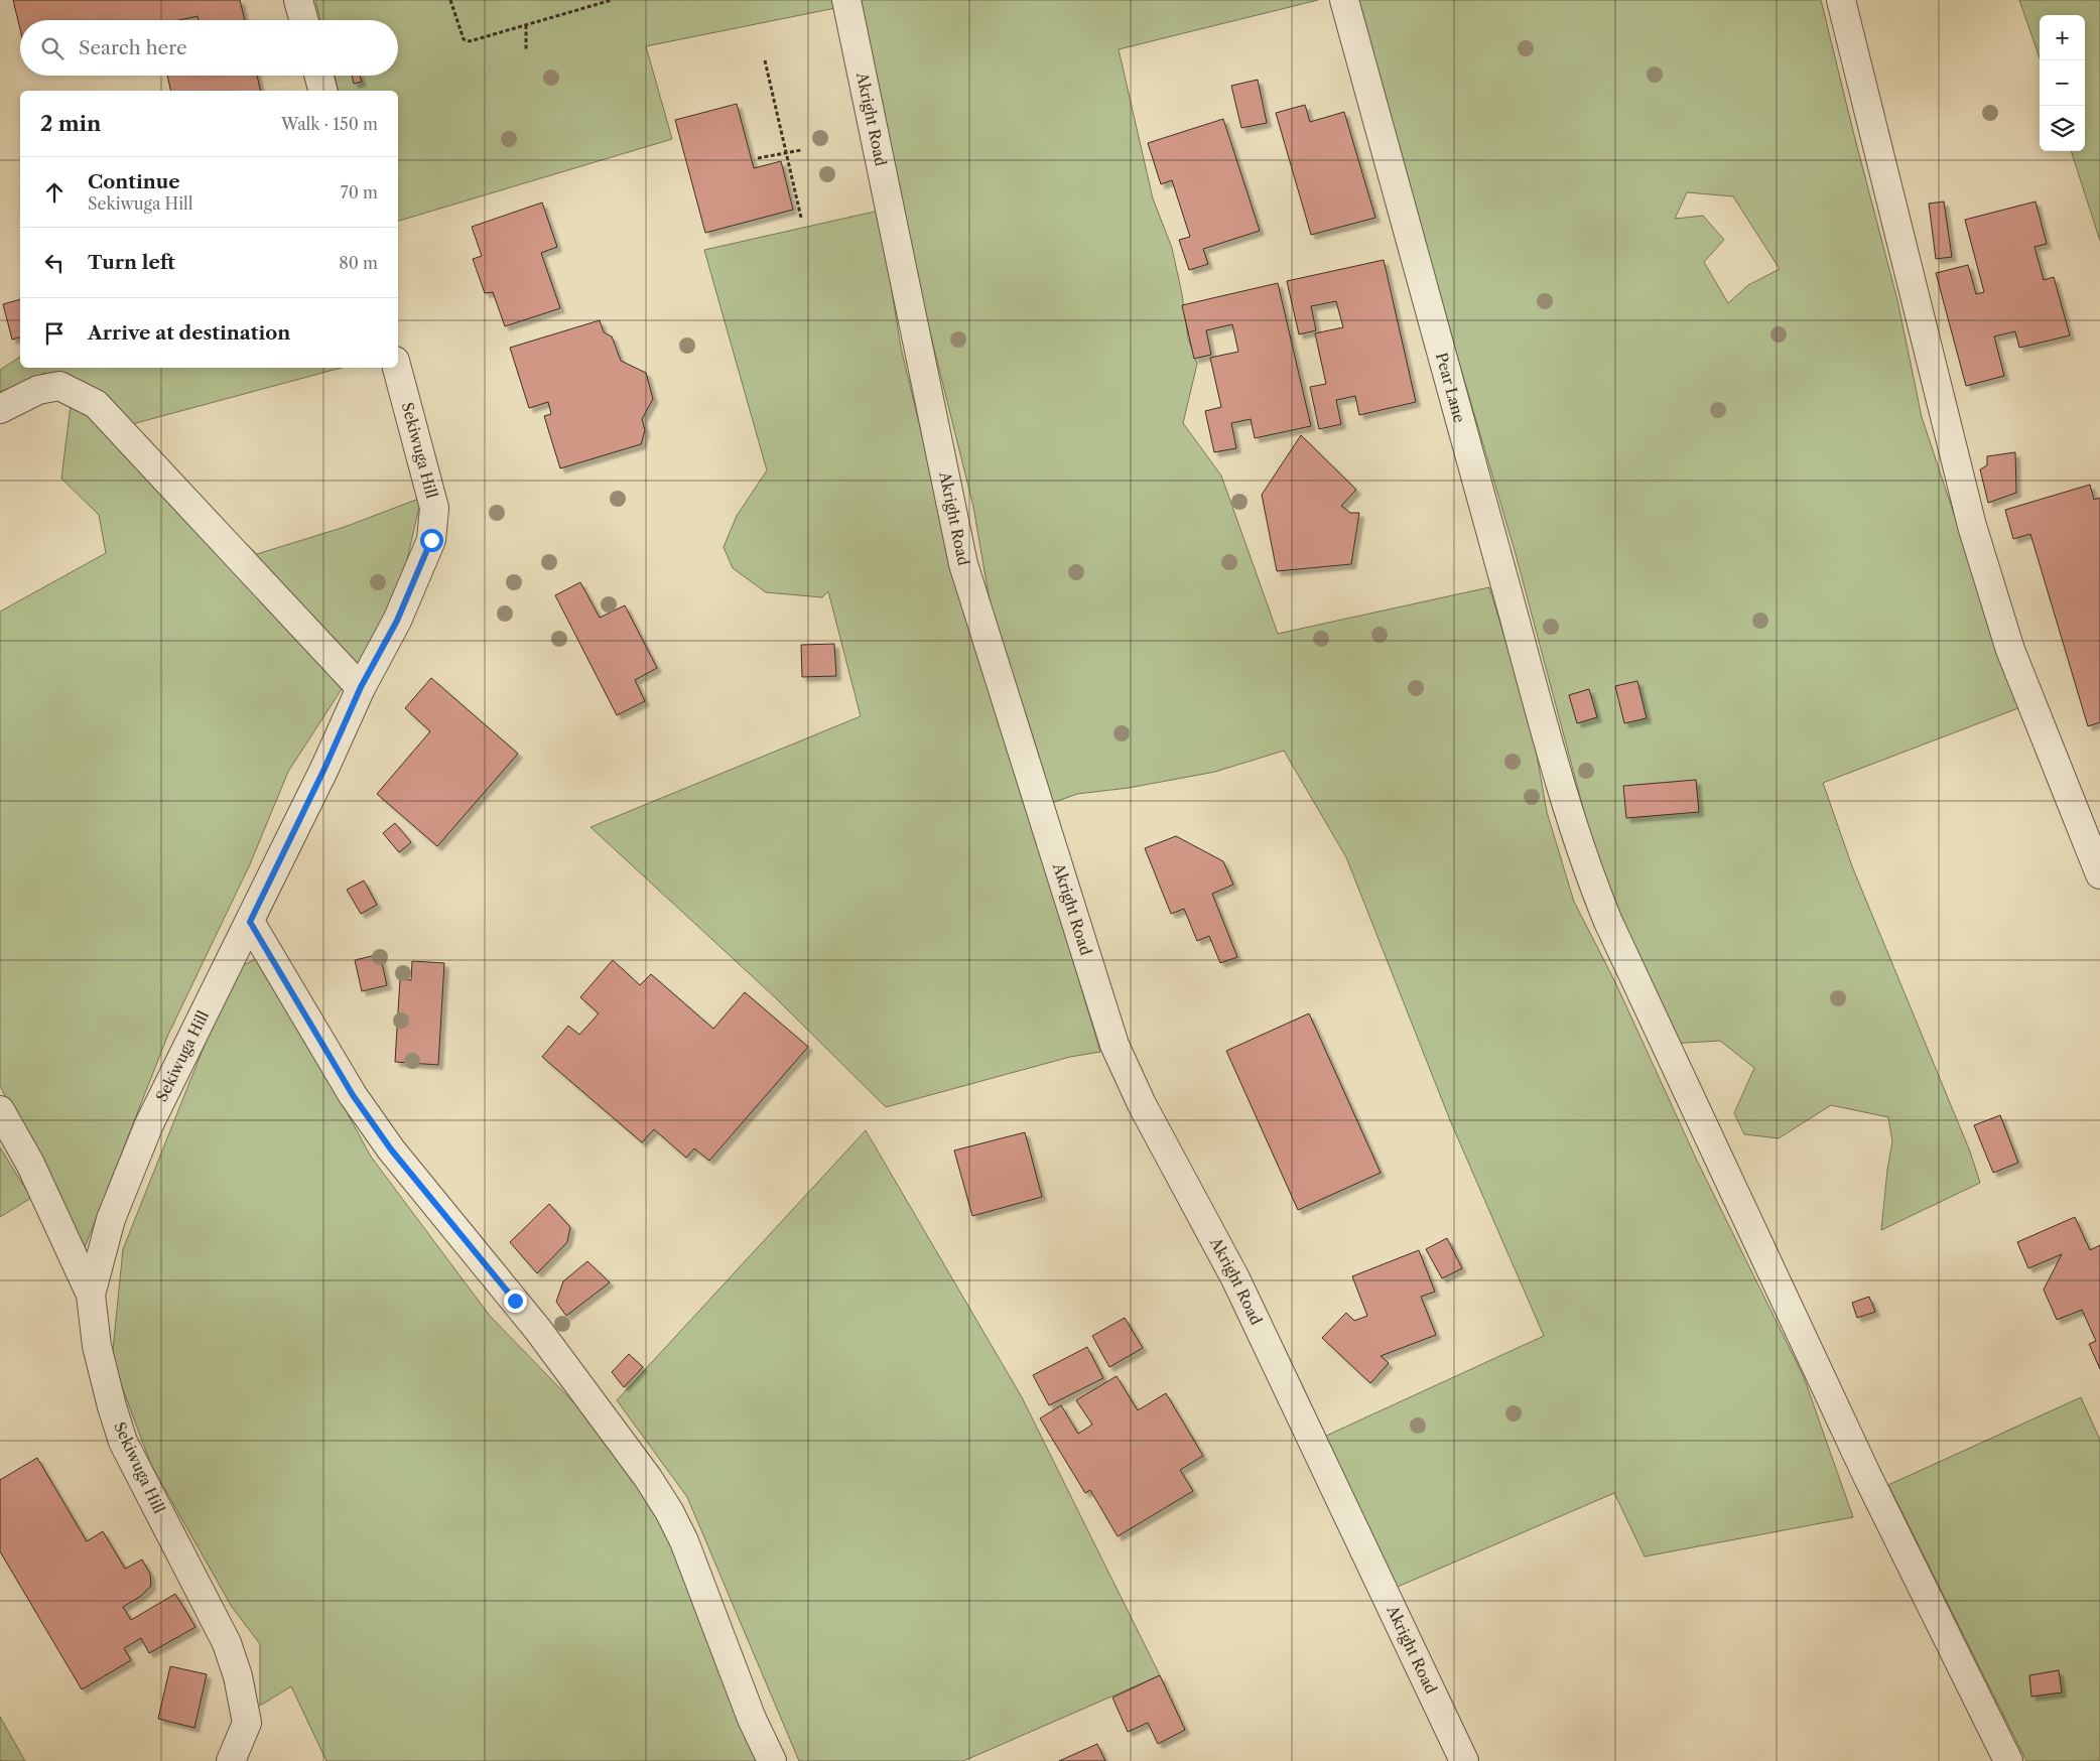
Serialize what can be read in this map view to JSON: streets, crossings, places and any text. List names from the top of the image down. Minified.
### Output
{"streets":{"street":["Akright Road","Pear Lane","Sekiwuga Hill"]},"page":{"map_buttons":["+","−"],"search":"Search here","heading":["2 min","Walk · 150 m"],"list":[["Continue","Sekiwuga Hill","70 m"],["Turn left","80 m"],"Arrive at destination"]}}
